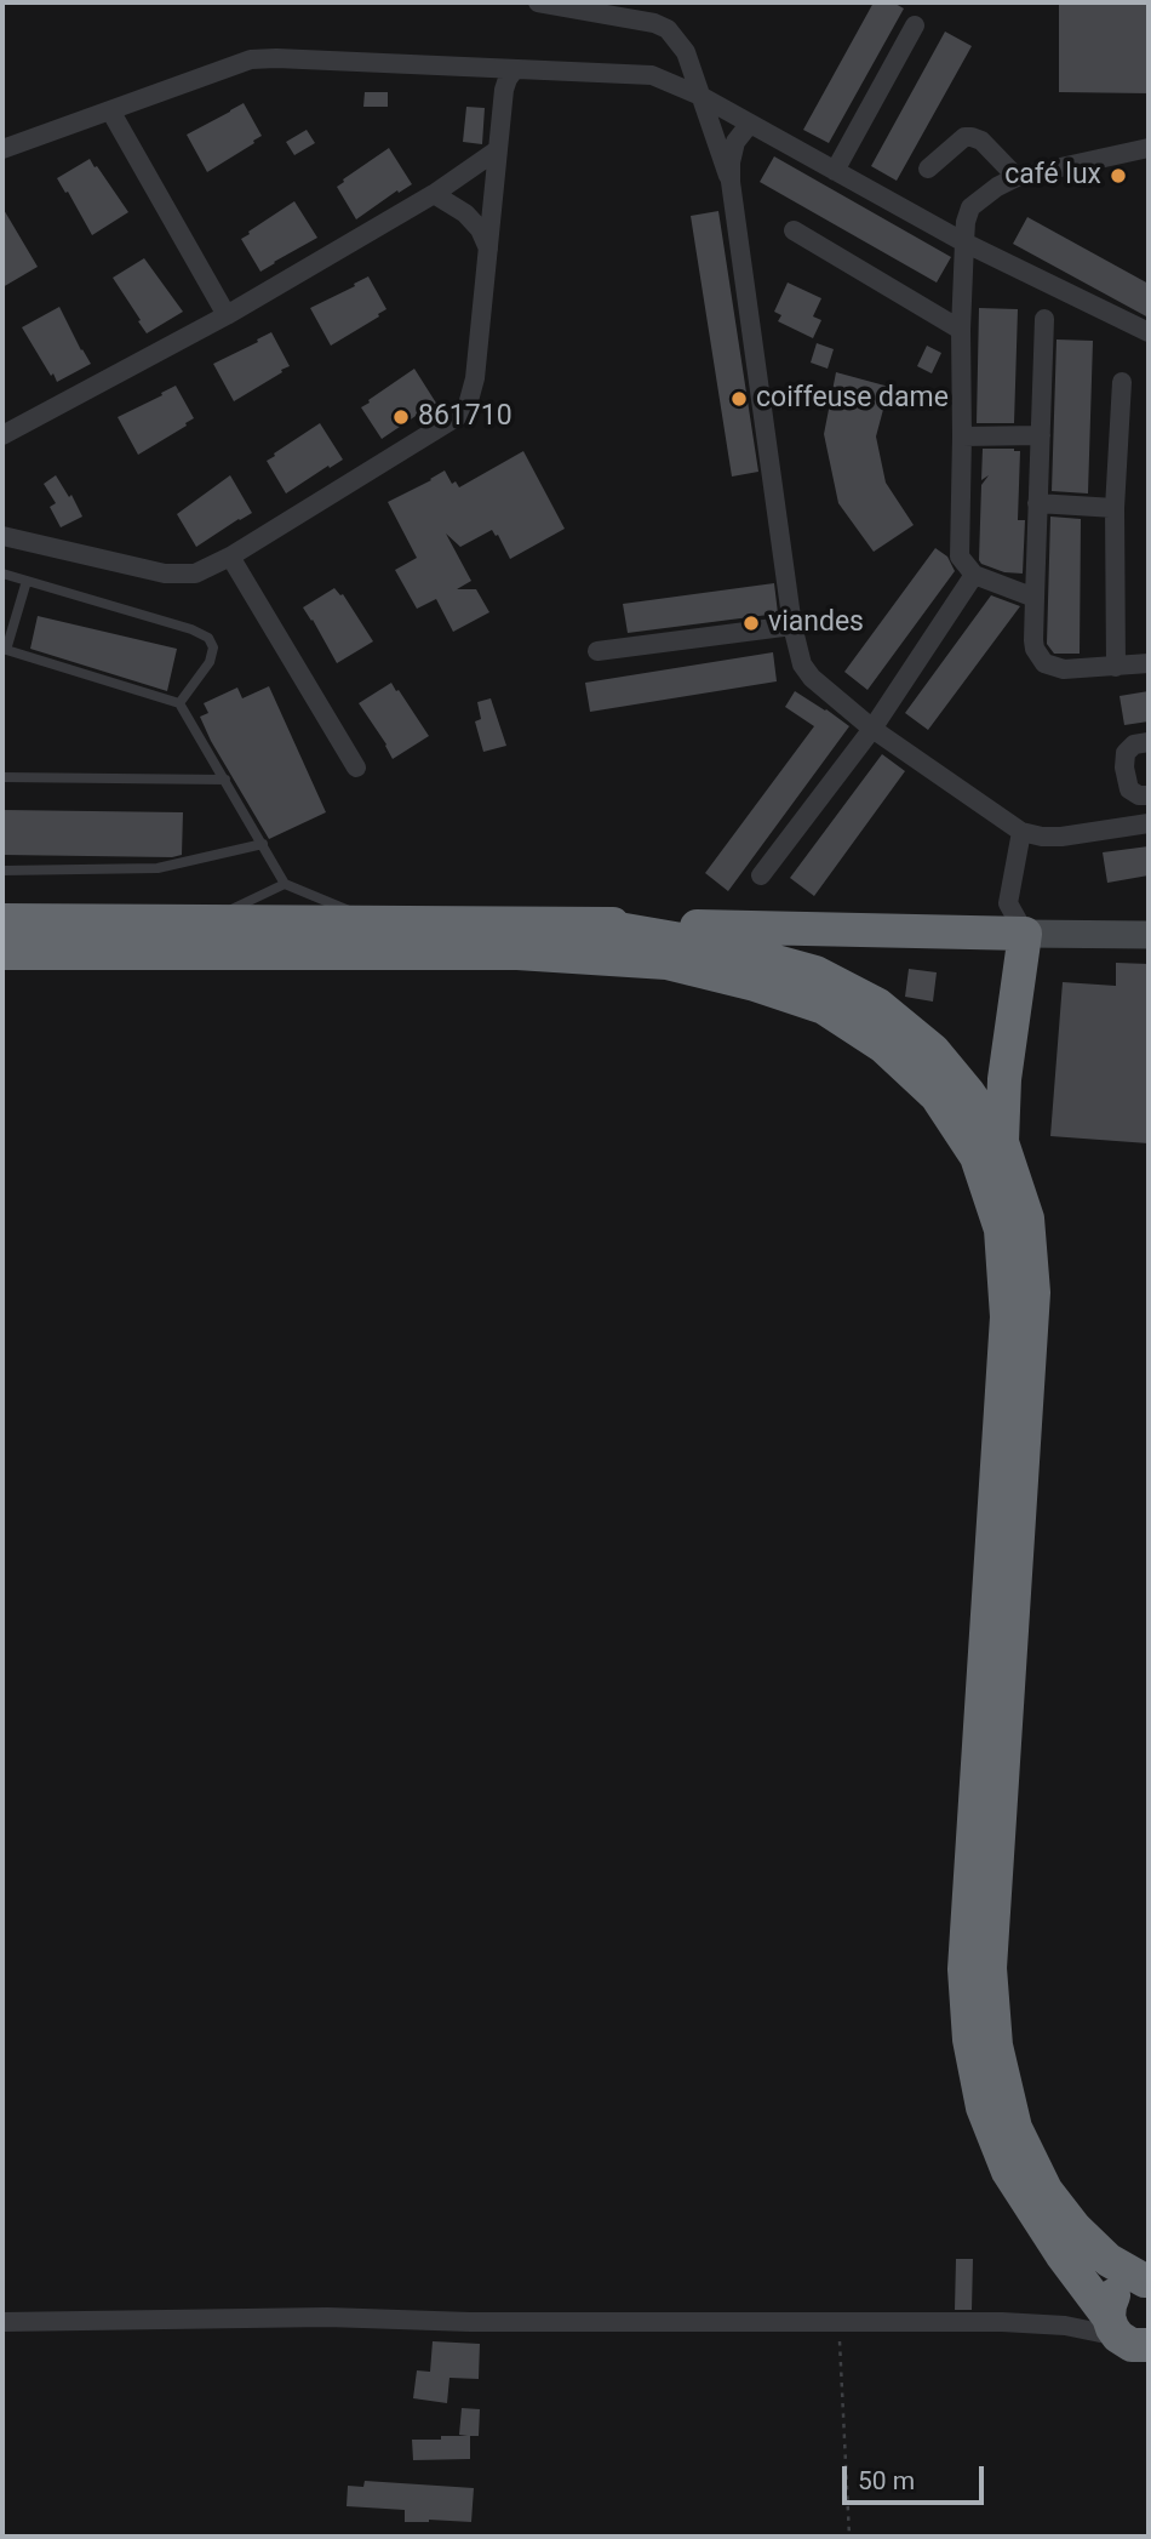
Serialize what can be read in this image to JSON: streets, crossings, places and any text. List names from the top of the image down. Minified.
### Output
{"places":["café lux","coiffeuse dame","861710","viandes"],"scale_bar":"50 m"}
